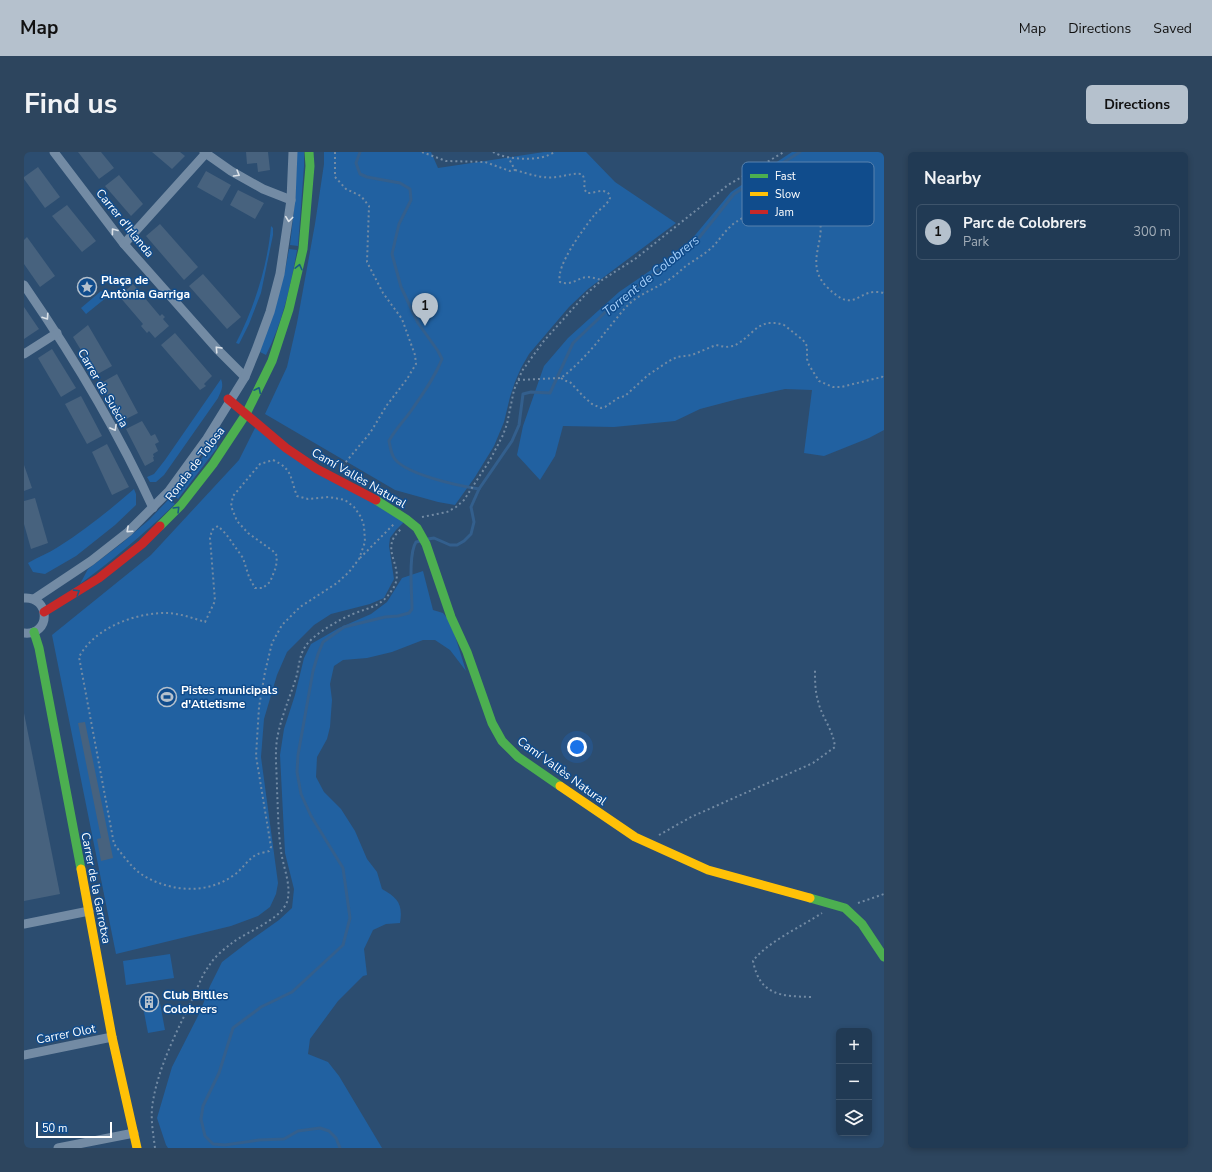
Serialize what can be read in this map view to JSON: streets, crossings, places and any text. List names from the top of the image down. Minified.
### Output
{"streets":{"street":["Carrer d'Irlanda","Carrer de Suècia","Ronda de Tolosa","Camí Vallès Natural","Carrer de la Garrotxa","Carrer Olot"]},"crossings":[["Carrer d'Irlanda","Ronda de Tolosa"],["Carrer de Suècia","Ronda de Tolosa"],["Ronda de Tolosa","Camí Vallès Natural"],["Carrer de la Garrotxa","Carrer Olot"]],"one_way":["Carrer d'Irlanda","Carrer de Suècia"],"water":["Torrent de Colobrers"],"places":{"place":["Plaça de Antònia Garriga"],"sports":["Pistes municipals d'Atletisme"],"building":["Club Bitlles Colobrers"]},"legend":["Fast","Slow","Jam"],"scale_bar":"50 m","page":{"header":"Map","nav":["Map","Directions","Saved"],"title":"Find us","buttons":"Directions","heading":"Nearby","list":[{"mark":"1","name":"Parc de Colobrers","note":"Park","value":"300 m"}],"pins":"1","map_buttons":["+","−"],"scale":"50 m"}}
